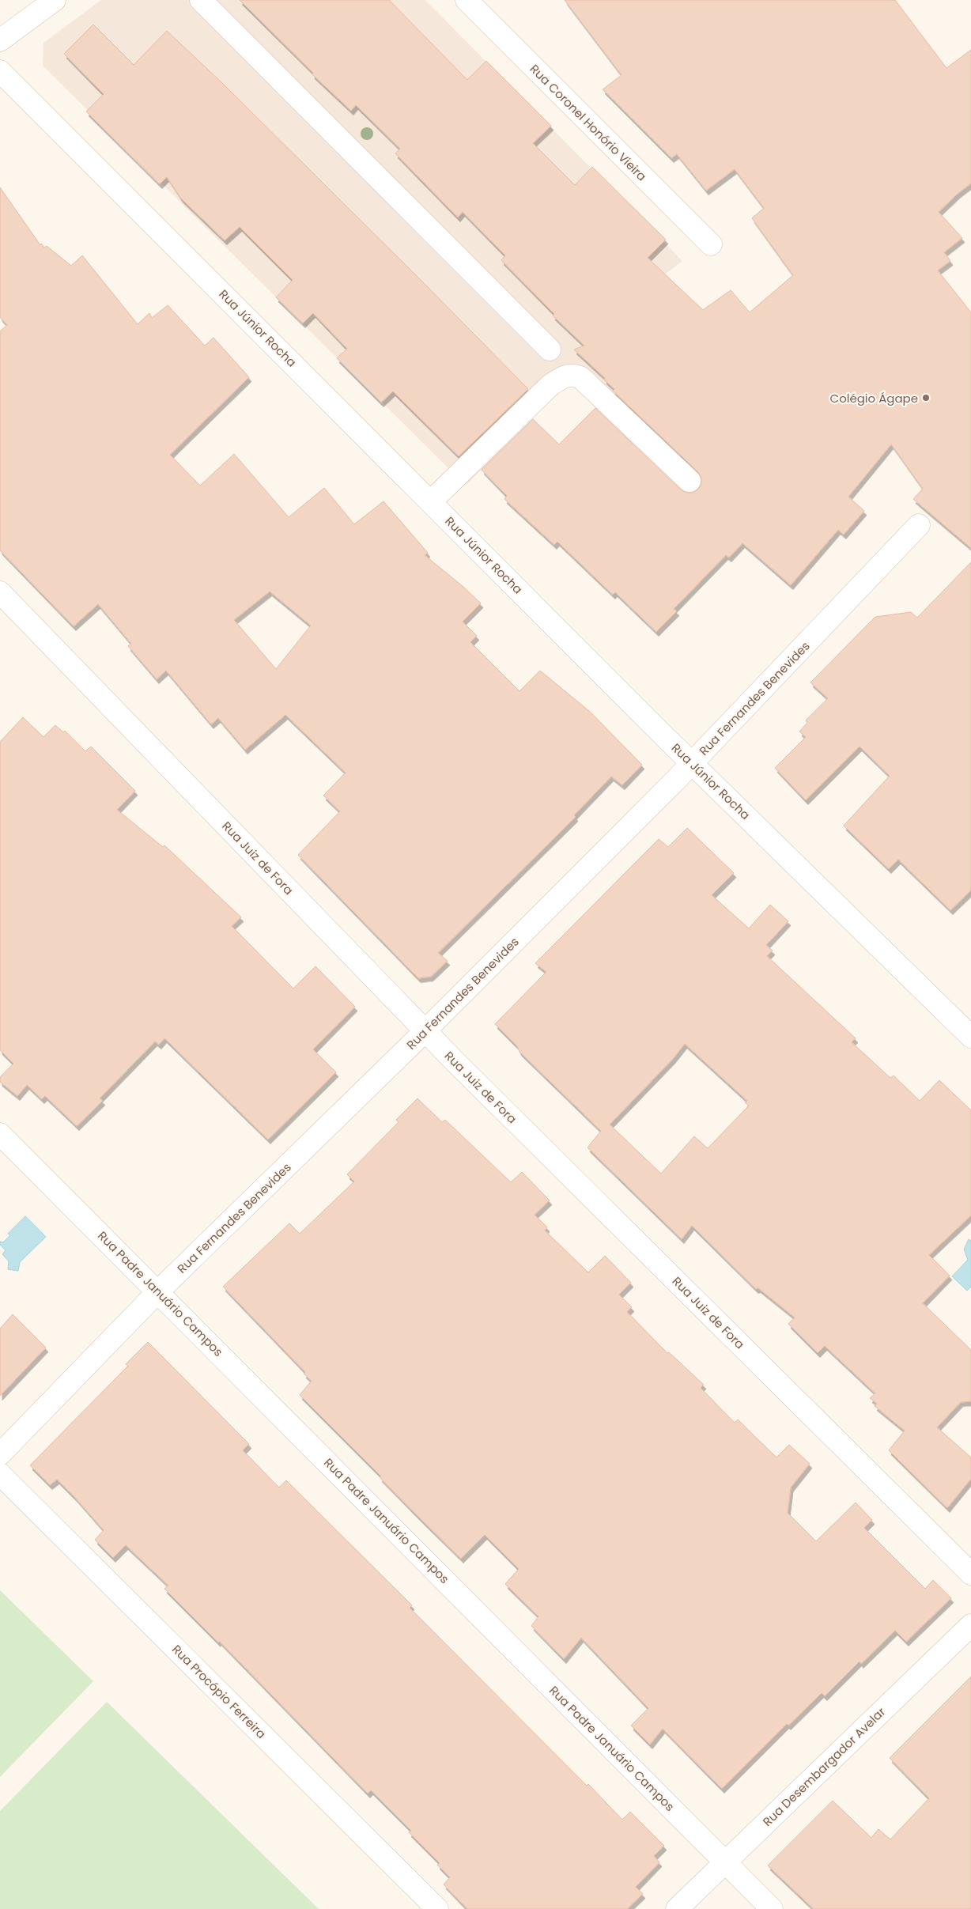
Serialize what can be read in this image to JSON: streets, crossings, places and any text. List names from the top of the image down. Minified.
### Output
{"streets":{"street":["Rua Coronel Honório Vieira","Rua Júnior Rocha","Rua Fernandes Benevides","Rua Juiz de Fora","Rua Padre Januário Campos","Rua Procópio Ferreira","Rua Desembargador Avelar"]},"crossings":[["Rua Júnior Rocha","Rua Fernandes Benevides"],["Rua Fernandes Benevides","Rua Juiz de Fora"],["Rua Fernandes Benevides","Rua Padre Januário Campos"],["Rua Padre Januário Campos","Rua Desembargador Avelar"]],"places":["Colégio Ágape"]}
